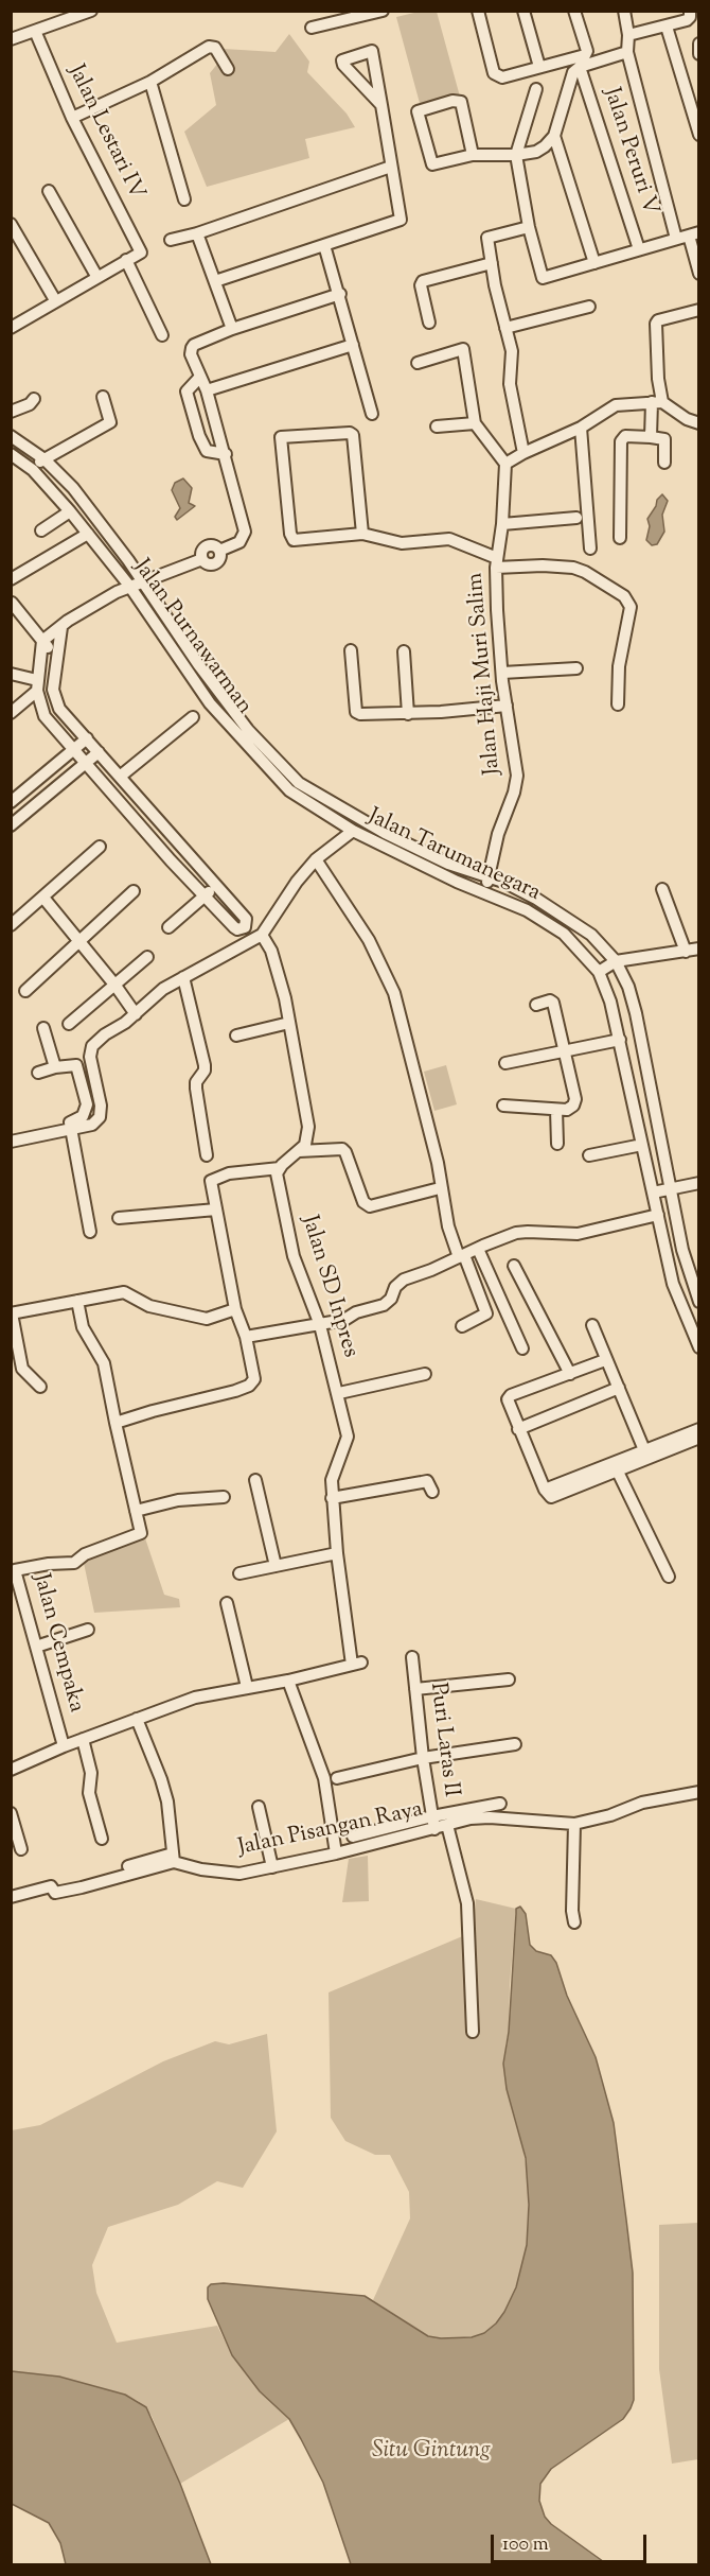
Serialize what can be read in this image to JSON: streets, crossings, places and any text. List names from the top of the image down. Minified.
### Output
{"streets":{"street":["Jalan Lestari IV","Jalan Peruri V","Jalan Purnawarman","Jalan Haji Muri Salim","Jalan Tarumanegara","Jalan SD Inpres","Jalan Cempaka","Puri Laras II","Jalan Pisangan Raya"]},"crossings":[["Jalan Purnawarman","Jalan Tarumanegara"],["Jalan Haji Muri Salim","Jalan Tarumanegara"],["Puri Laras II","Jalan Pisangan Raya"]],"water":["Situ Gintung"],"scale_bar":"100 m"}
